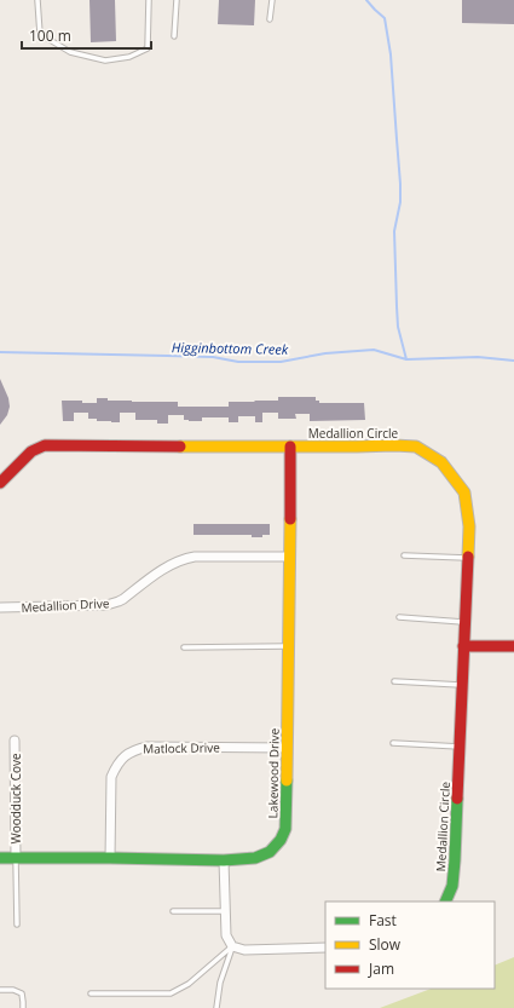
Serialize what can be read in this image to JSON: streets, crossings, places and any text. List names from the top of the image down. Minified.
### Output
{"streets":{"street":["Medallion Circle","Medallion Drive","Matlock Drive","Lakewood Drive","Woodduck Cove"]},"crossings":[["Medallion Circle","Lakewood Drive"],["Medallion Drive","Lakewood Drive"],["Matlock Drive","Lakewood Drive"],["Lakewood Drive","Woodduck Cove"]],"water":["Higginbottom Creek"],"legend":["Fast","Slow","Jam"],"scale_bar":"100 m"}
